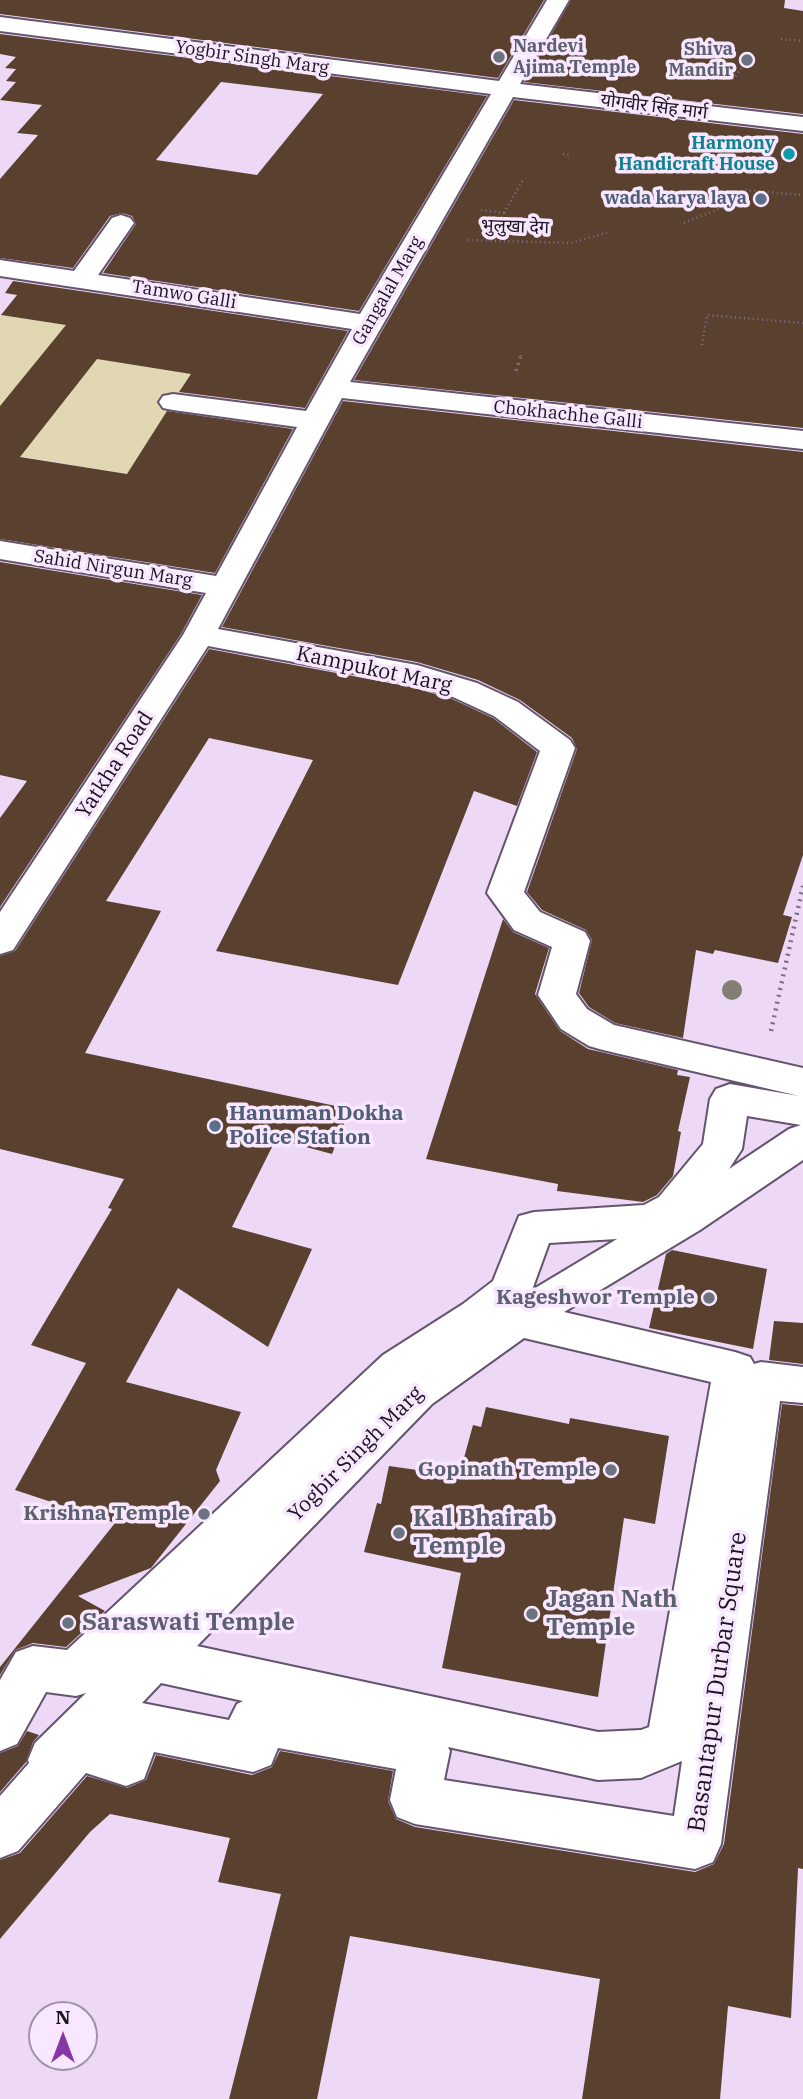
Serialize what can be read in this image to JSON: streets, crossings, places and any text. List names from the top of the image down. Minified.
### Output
{"streets":{"street":["Yogbir Singh Marg","योगवीर सिंह मार्ग","Gangalal Marg","Tamwo Galli","Chokhachhe Galli","Sahid Nirgun Marg","Kampukot Marg","Yatkha Road","Basantapur Durbar Square"],"path":["भुलुखा देग"]},"crossings":[["Yogbir Singh Marg","योगवीर सिंह मार्ग"],["Yogbir Singh Marg","Gangalal Marg"],["योगवीर सिंह मार्ग","Gangalal Marg"],["भुलुखा देग","Gangalal Marg"],["Gangalal Marg","Tamwo Galli"],["Gangalal Marg","Chokhachhe Galli"],["Gangalal Marg","Sahid Nirgun Marg"],["Gangalal Marg","Yatkha Road"],["Sahid Nirgun Marg","Yatkha Road"],["Kampukot Marg","Yatkha Road"]],"places":["Nardevi Ajima Temple","Shiva Mandir","Harmony Handicraft House","wada karya laya","Hanuman Dokha Police Station","Kageshwor Temple","Gopinath Temple","Krishna Temple","Kal Bhairab Temple","Jagan Nath Temple","Saraswati Temple"],"north":"top"}
